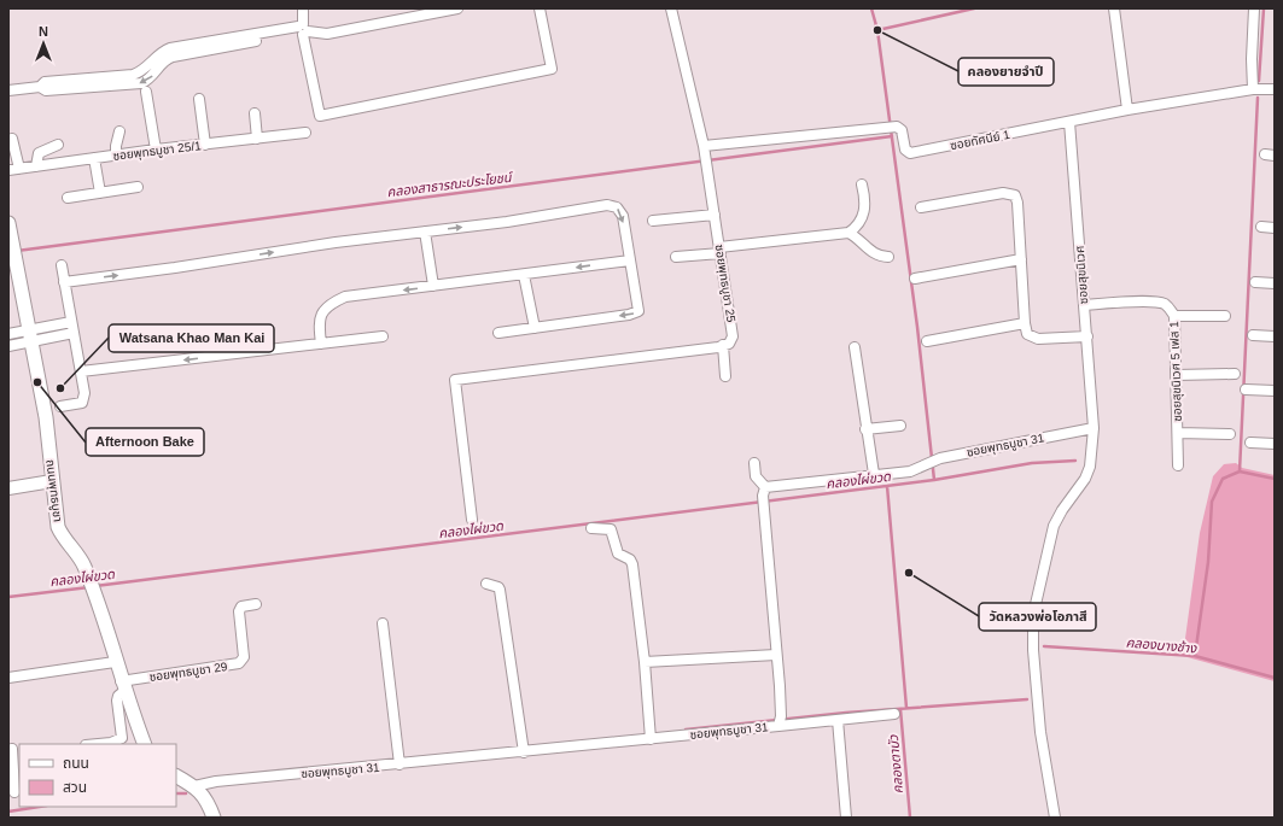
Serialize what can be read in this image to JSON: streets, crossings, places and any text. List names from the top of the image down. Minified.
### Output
{"streets":{"main road":["ถนนพุทธบูชา"],"street":["ซอยทัศนีย์ 1","ซอยพุทธบูชา 25/1","ซอยสุขนิเวศ","ซอยพุทธบูชา 25","ซอยสุขนิเวศ 5 เฟส 1","ซอยพุทธบูชา 31","ซอยพุทธบูชา 29"]},"crossings":[["ซอยทัศนีย์ 1","ซอยสุขนิเวศ"],["ซอยทัศนีย์ 1","ซอยพุทธบูชา 25"],["ซอยสุขนิเวศ","ซอยสุขนิเวศ 5 เฟส 1"],["ซอยสุขนิเวศ","ซอยพุทธบูชา 31"],["ถนนพุทธบูชา","ซอยพุทธบูชา 29"]],"water":["คลองสาธารณะประโยชน์","คลองไผ่ขวด","คลองบางช้าง","คลองตาบัว"],"places":["คลองยายจำปี","Afternoon Bake","Watsana Khao Man Kai","วัดหลวงพ่อโอภาสี"],"legend":["ถนน","สวน"],"north":"top"}
